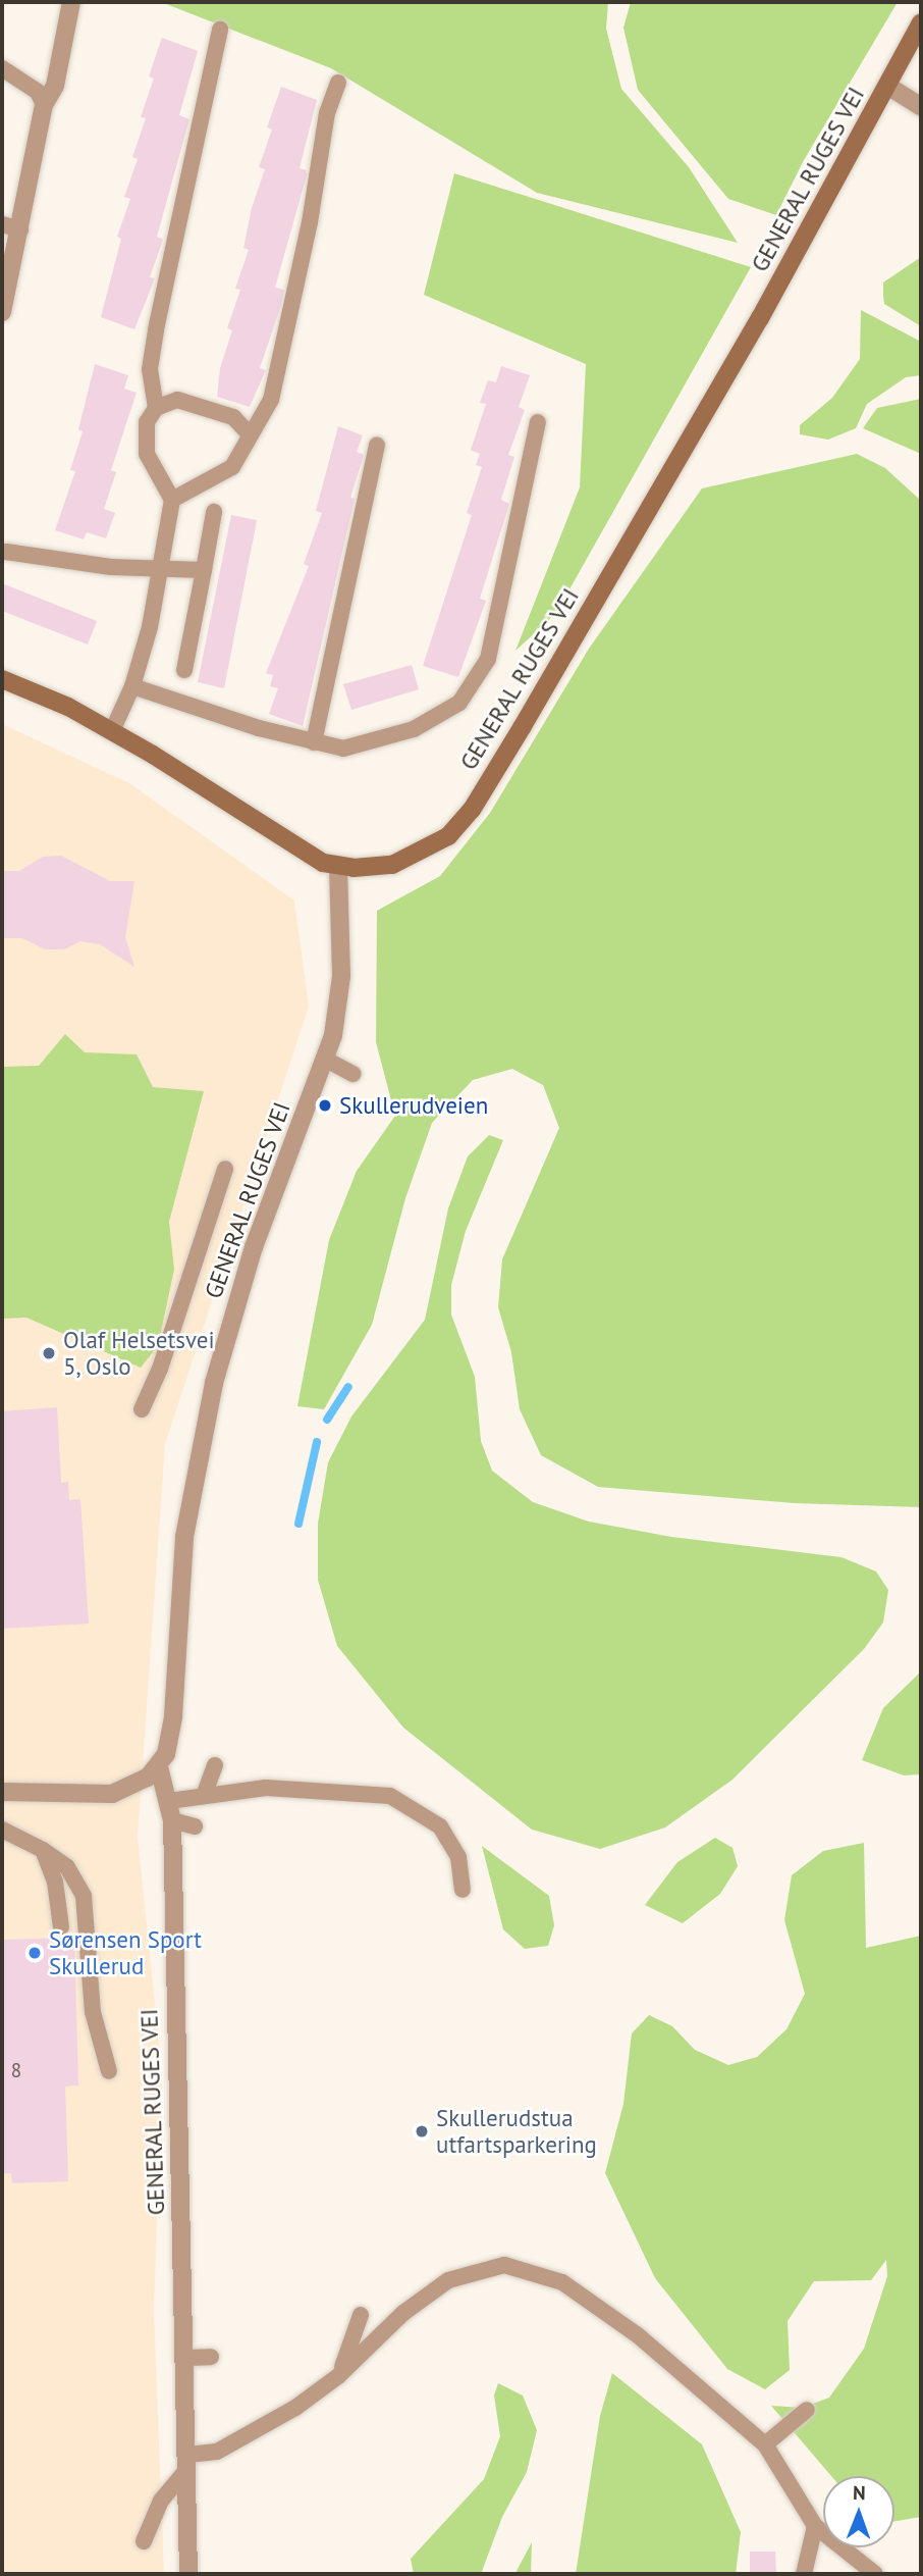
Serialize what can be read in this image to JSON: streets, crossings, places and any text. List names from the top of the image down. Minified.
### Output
{"streets":{"main road":["GENERAL RUGES VEI"]},"places":["Skullerudveien","Olaf Helsetsvei 5, Oslo","Sørensen Sport Skullerud","Skullerudstua utfartsparkering"],"house_numbers":["8"],"north":"top"}
